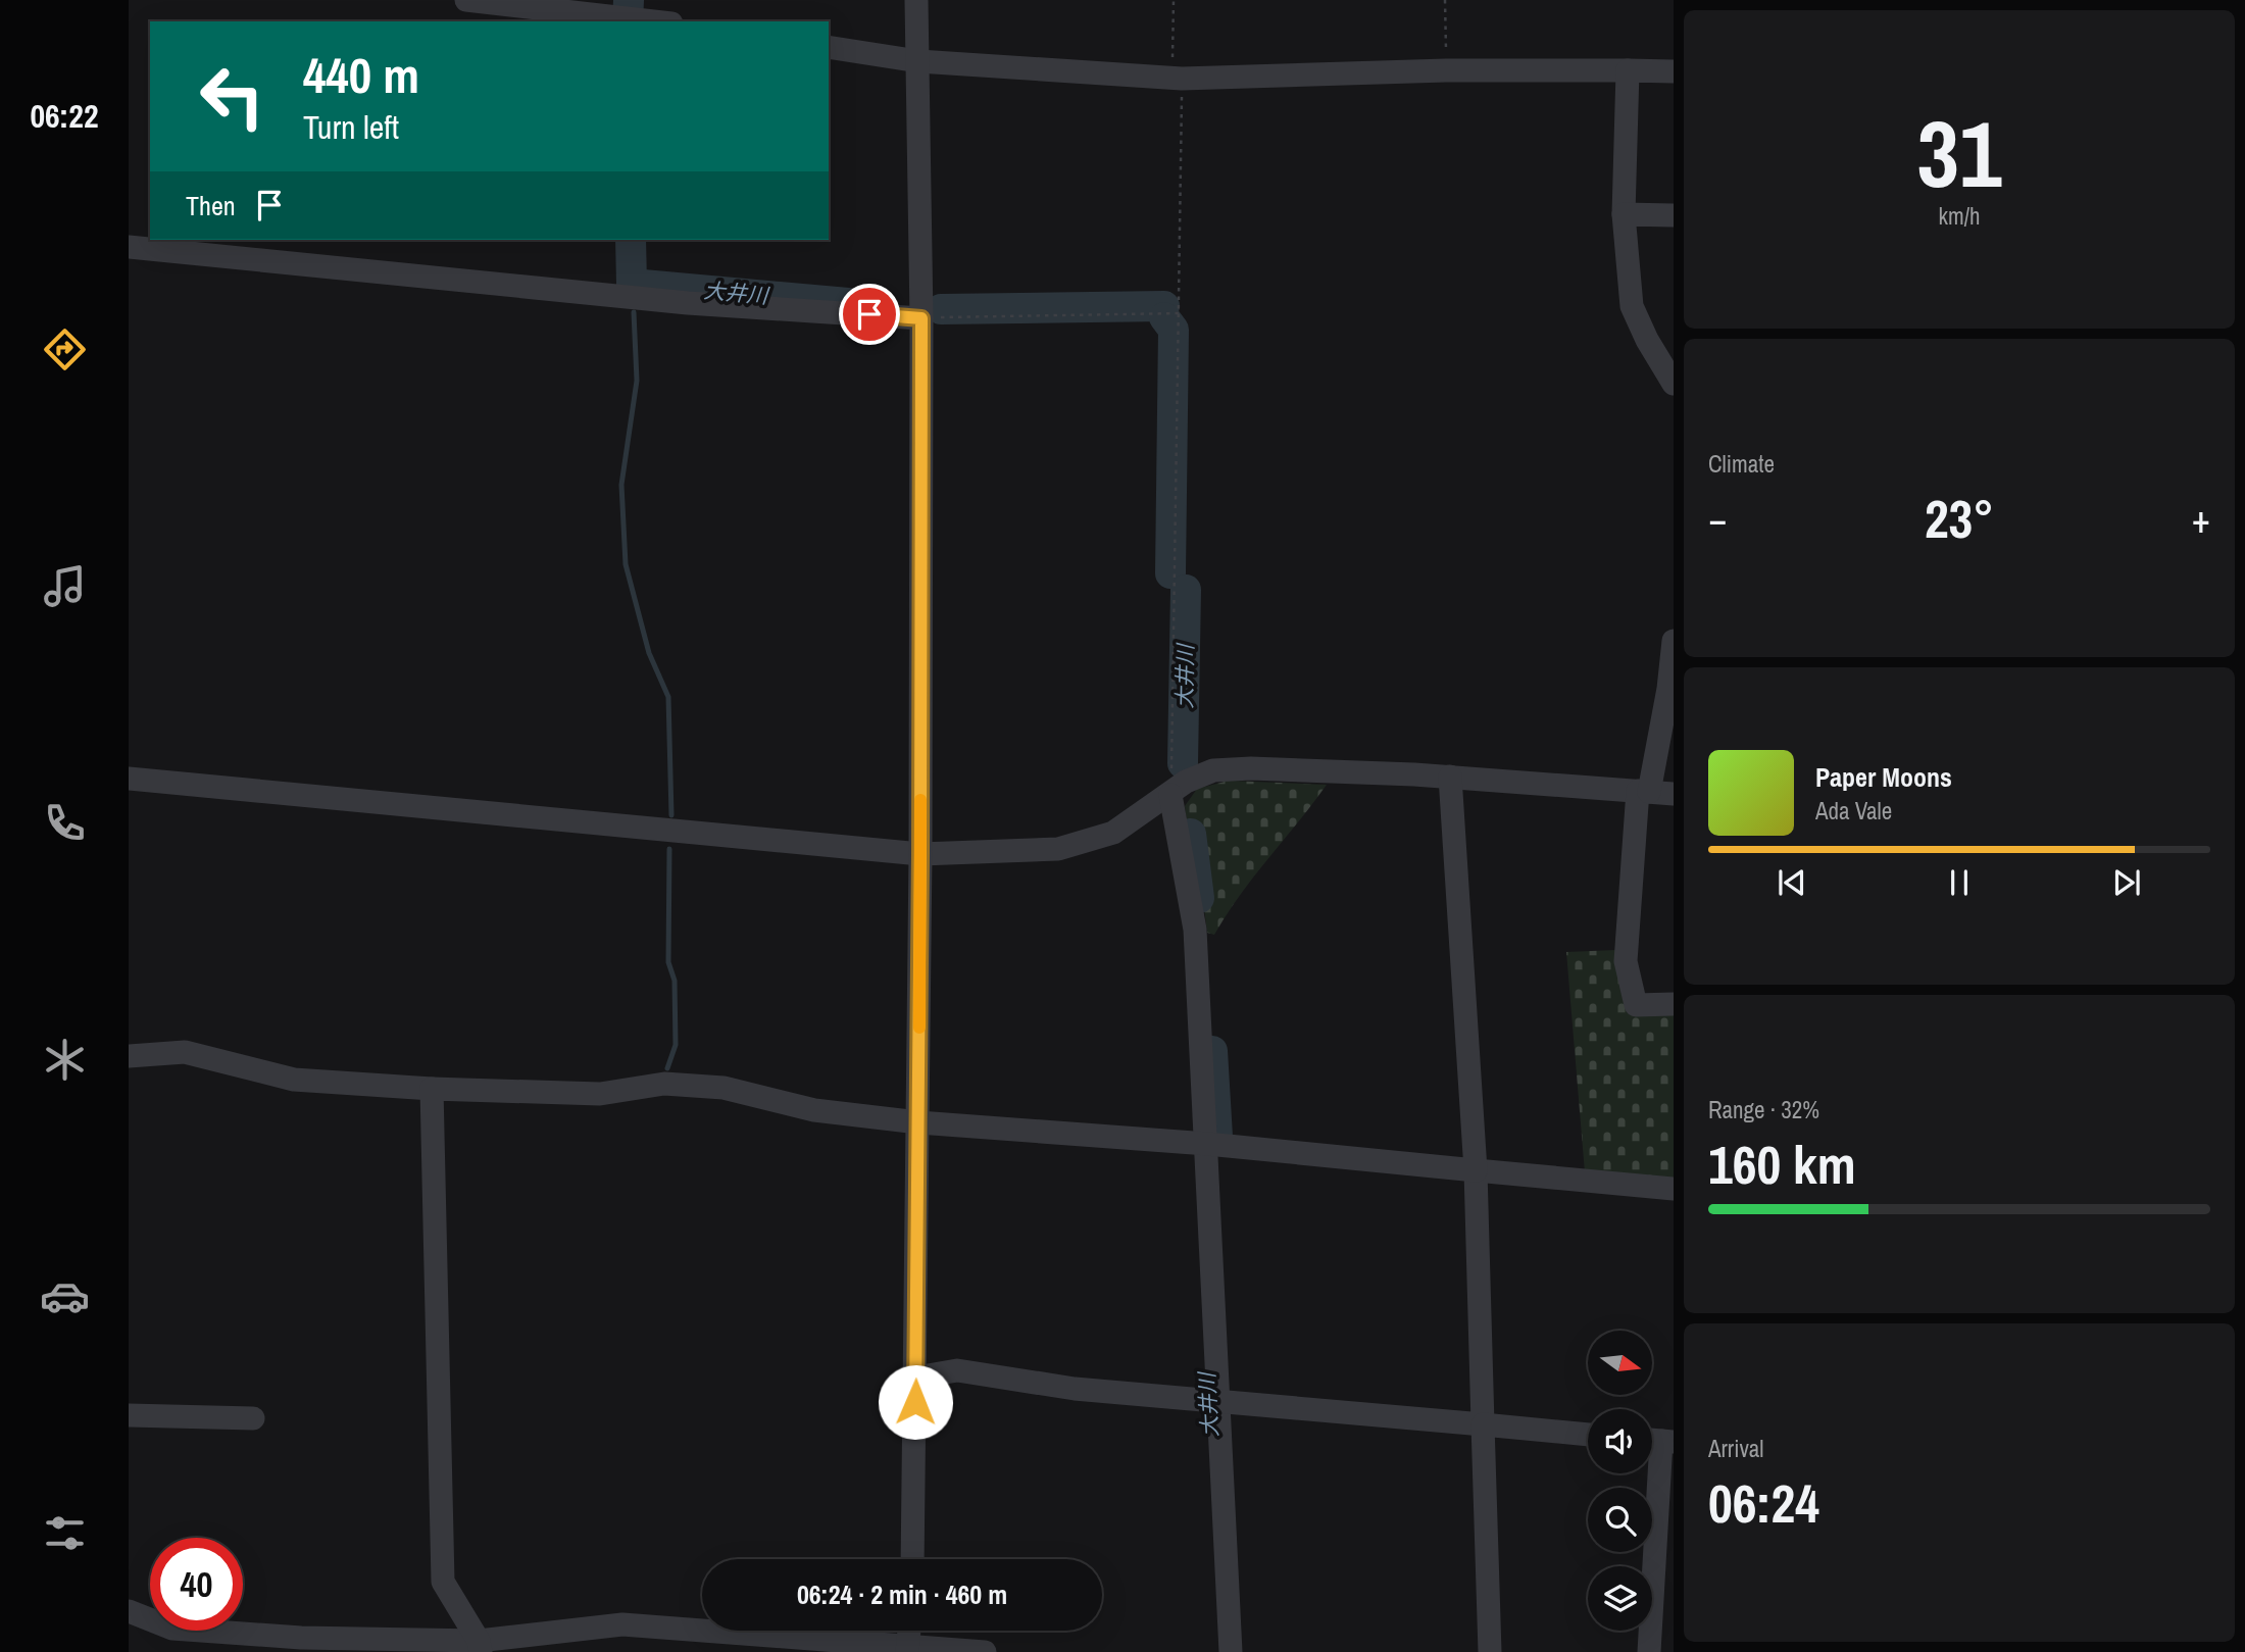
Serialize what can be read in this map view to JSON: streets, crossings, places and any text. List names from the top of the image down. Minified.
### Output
{"water":["大井川"],"north":"right","page":{"tabs":"06:22","tile":[["31","km/h"],"Climate",["Range · 32%","160 km"],["Arrival","06:24"]],"turn":["440 m","Turn left"],"then":"Then","heat":["−","23°","+"],"song":["Paper Moons","Ada Vale"],"limit":"40","trip":"06:24 · 2 min · 460 m"}}
